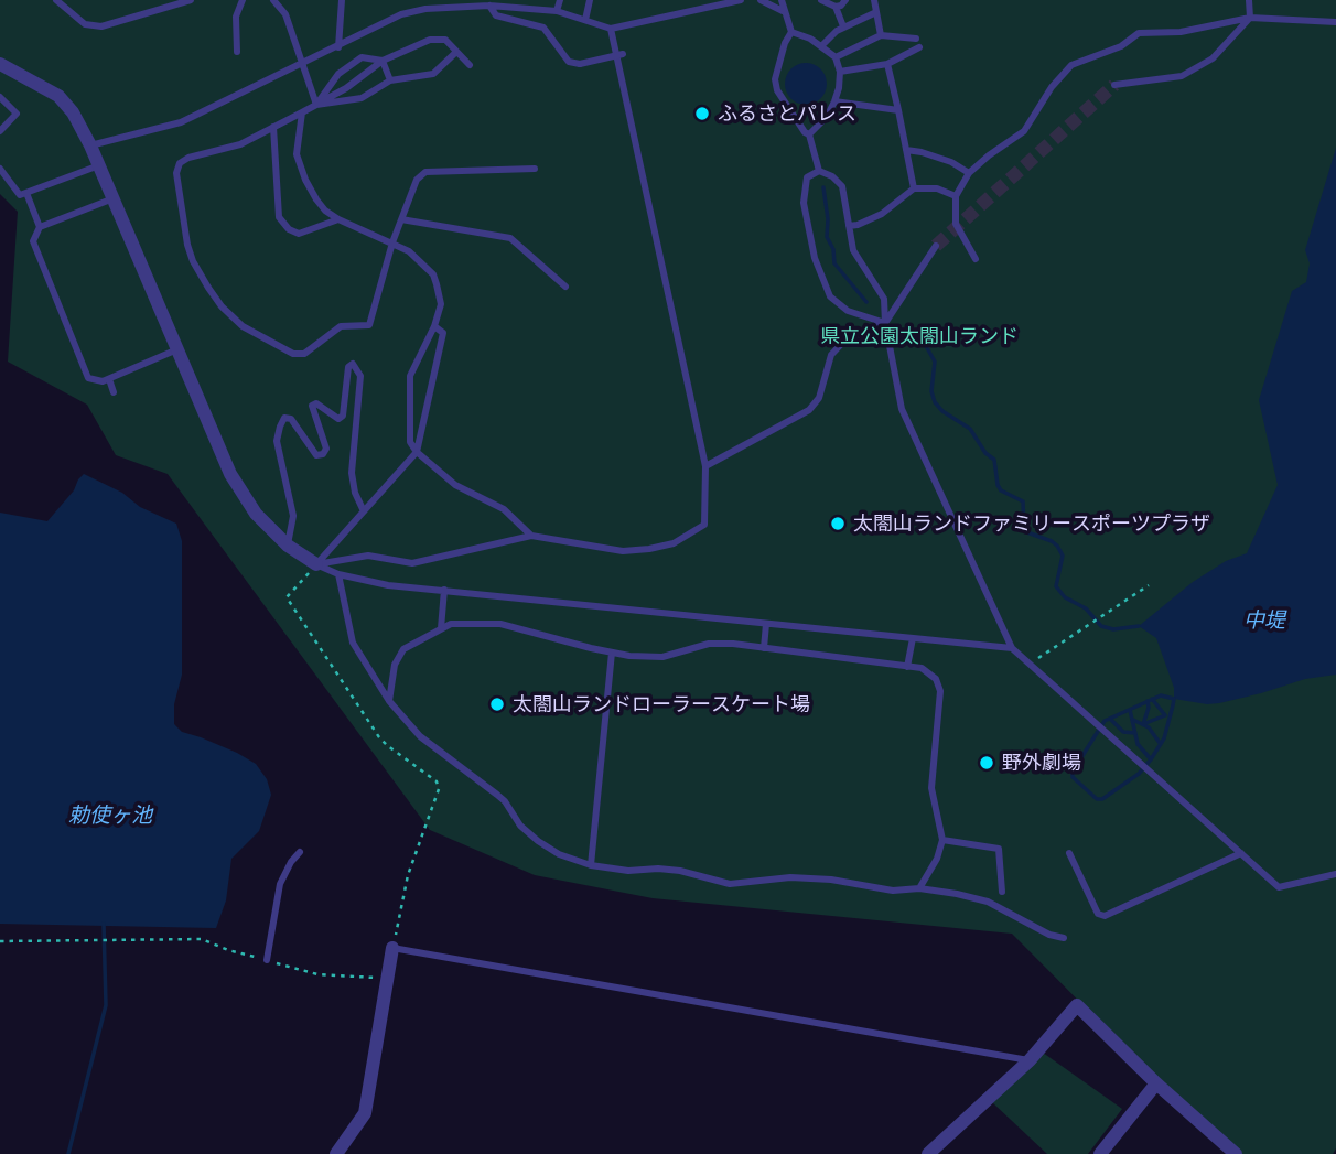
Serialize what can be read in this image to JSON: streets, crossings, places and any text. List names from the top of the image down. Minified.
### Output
{"water":["中堤","勅使ヶ池"],"parks":["県立公園太閤山ランド"],"places":["ふるさとパレス","太閤山ランドファミリースポーツプラザ","太閤山ランドローラースケート場","野外劇場"]}
